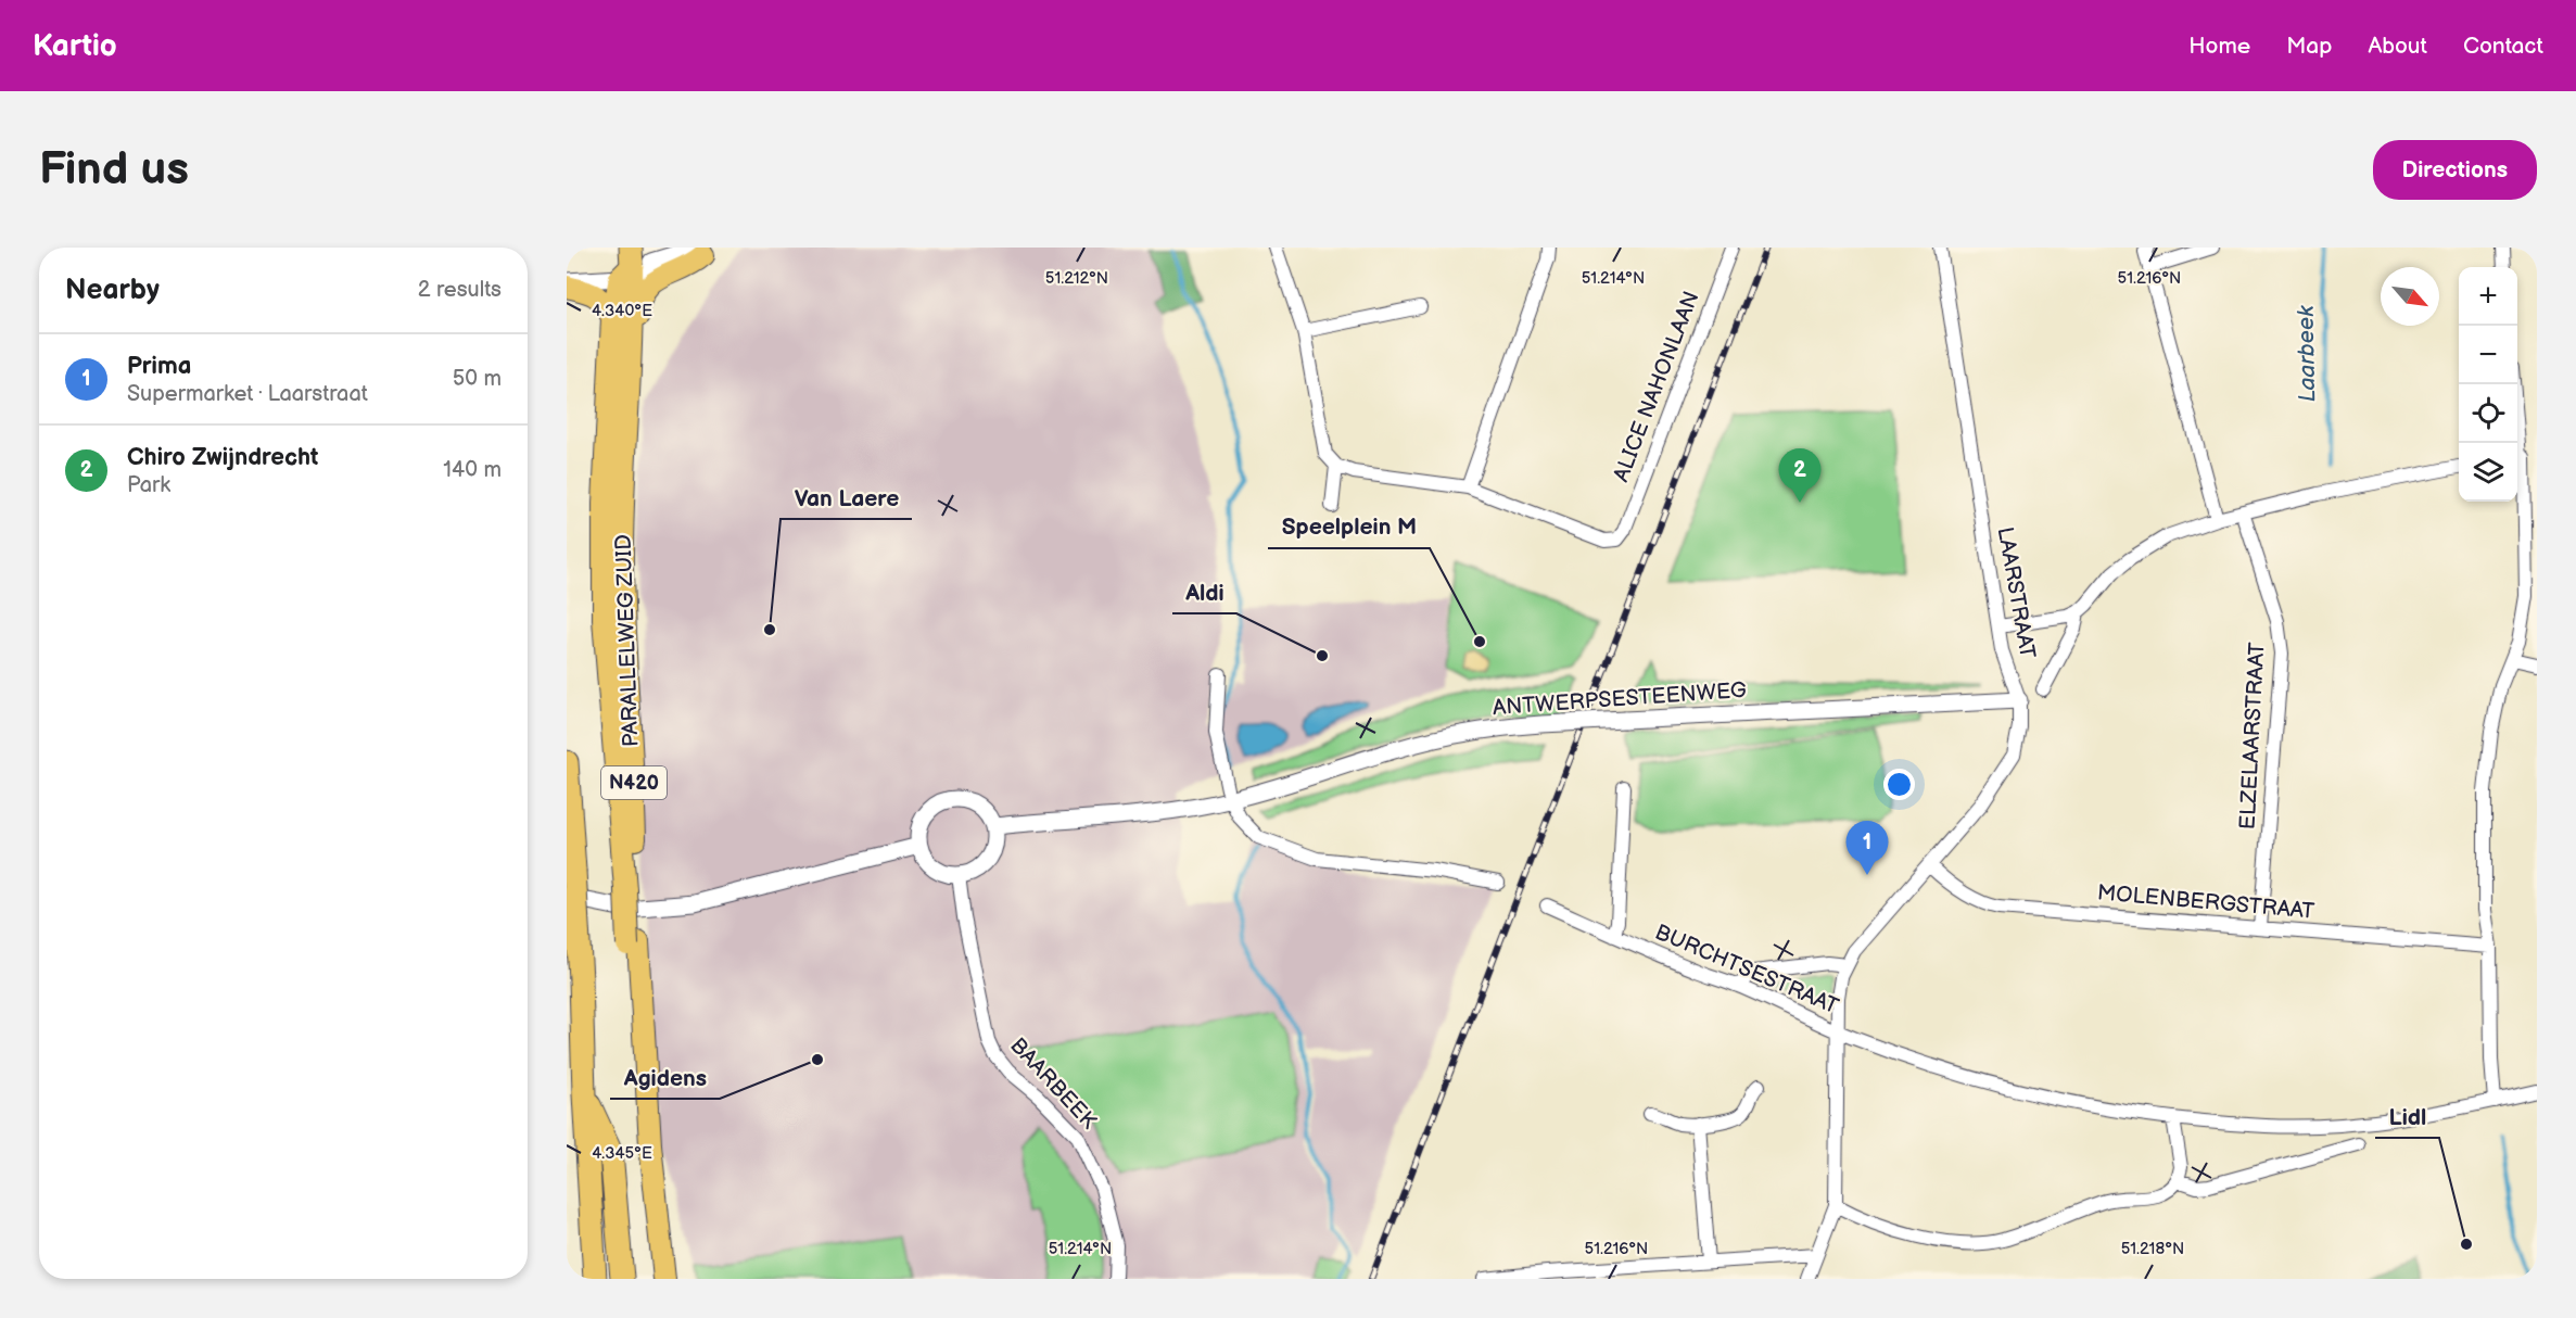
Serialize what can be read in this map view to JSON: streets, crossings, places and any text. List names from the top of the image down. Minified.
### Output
{"streets":{"highway":["PARALLELWEG ZUID","N420"],"street":["ALICE NAHONLAAN","LAARSTRAAT","ANTWERPSESTEENWEG","ELZELAARSTRAAT","MOLENBERGSTRAAT","BURCHTSESTRAAT","BAARBEEK"]},"crossings":[["LAARSTRAAT","ANTWERPSESTEENWEG"],["LAARSTRAAT","MOLENBERGSTRAAT"],["LAARSTRAAT","BURCHTSESTRAAT"],["ANTWERPSESTEENWEG","BAARBEEK"],["ELZELAARSTRAAT","MOLENBERGSTRAAT"]],"water":["Laarbeek"],"places":["Van Laere","Speelplein M","Aldi","Agidens","Lidl"],"north":"bottom right","page":{"header":"Kartio","nav":["Home","Map","About","Contact"],"buttons":"Directions","title":"Find us","heading":["Nearby","2 results"],"map_buttons":["+","−"],"list":[{"mark":"1","name":"Prima","note":"Supermarket · Laarstraat","value":"50 m"},{"mark":"2","name":"Chiro Zwijndrecht","note":"Park","value":"140 m"}],"pins":["2","1"]},"coordinates":["51.212°N","51.214°N","51.216°N","4.340°E","4.345°E","51.218°N"]}
